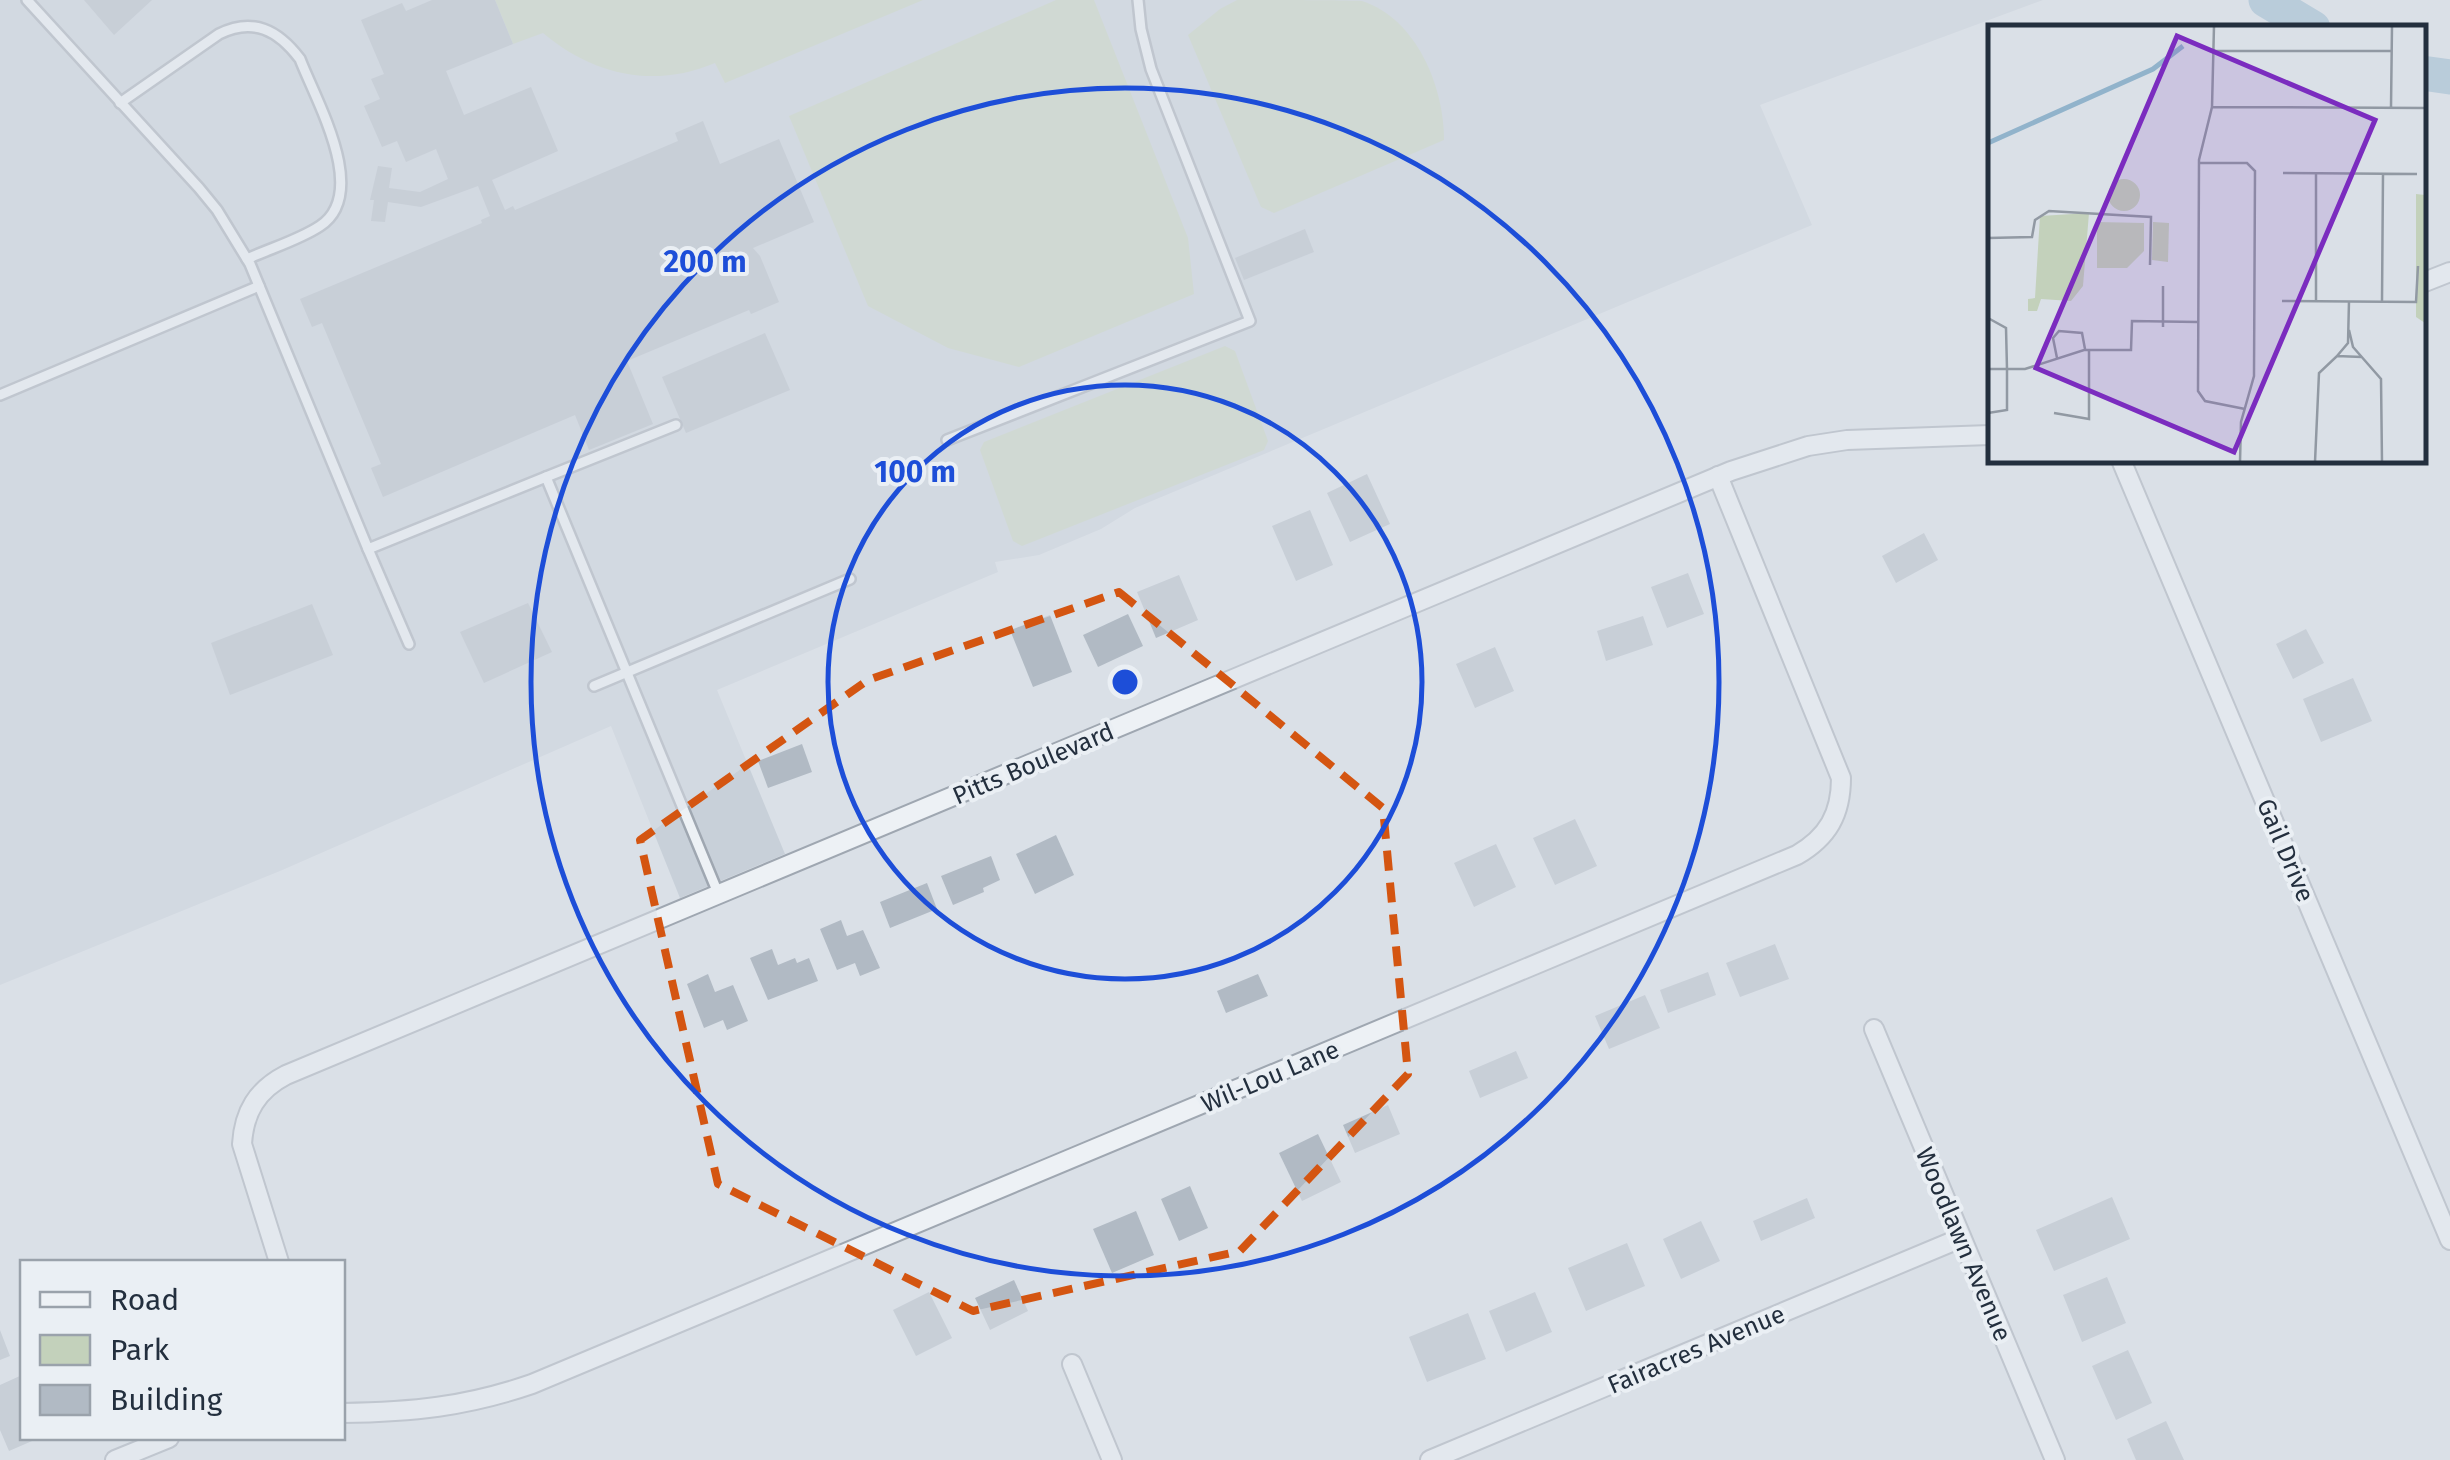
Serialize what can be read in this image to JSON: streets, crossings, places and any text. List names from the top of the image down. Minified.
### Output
{"streets":{"street":["Pitts Boulevard","Gail Drive","Wil-Lou Lane","Woodlawn Avenue","Fairacres Avenue"]},"crossings":[["Pitts Boulevard","Wil-Lou Lane"],["Woodlawn Avenue","Fairacres Avenue"]],"legend":["Road","Park","Building"],"rings":["200 m","100 m"]}
